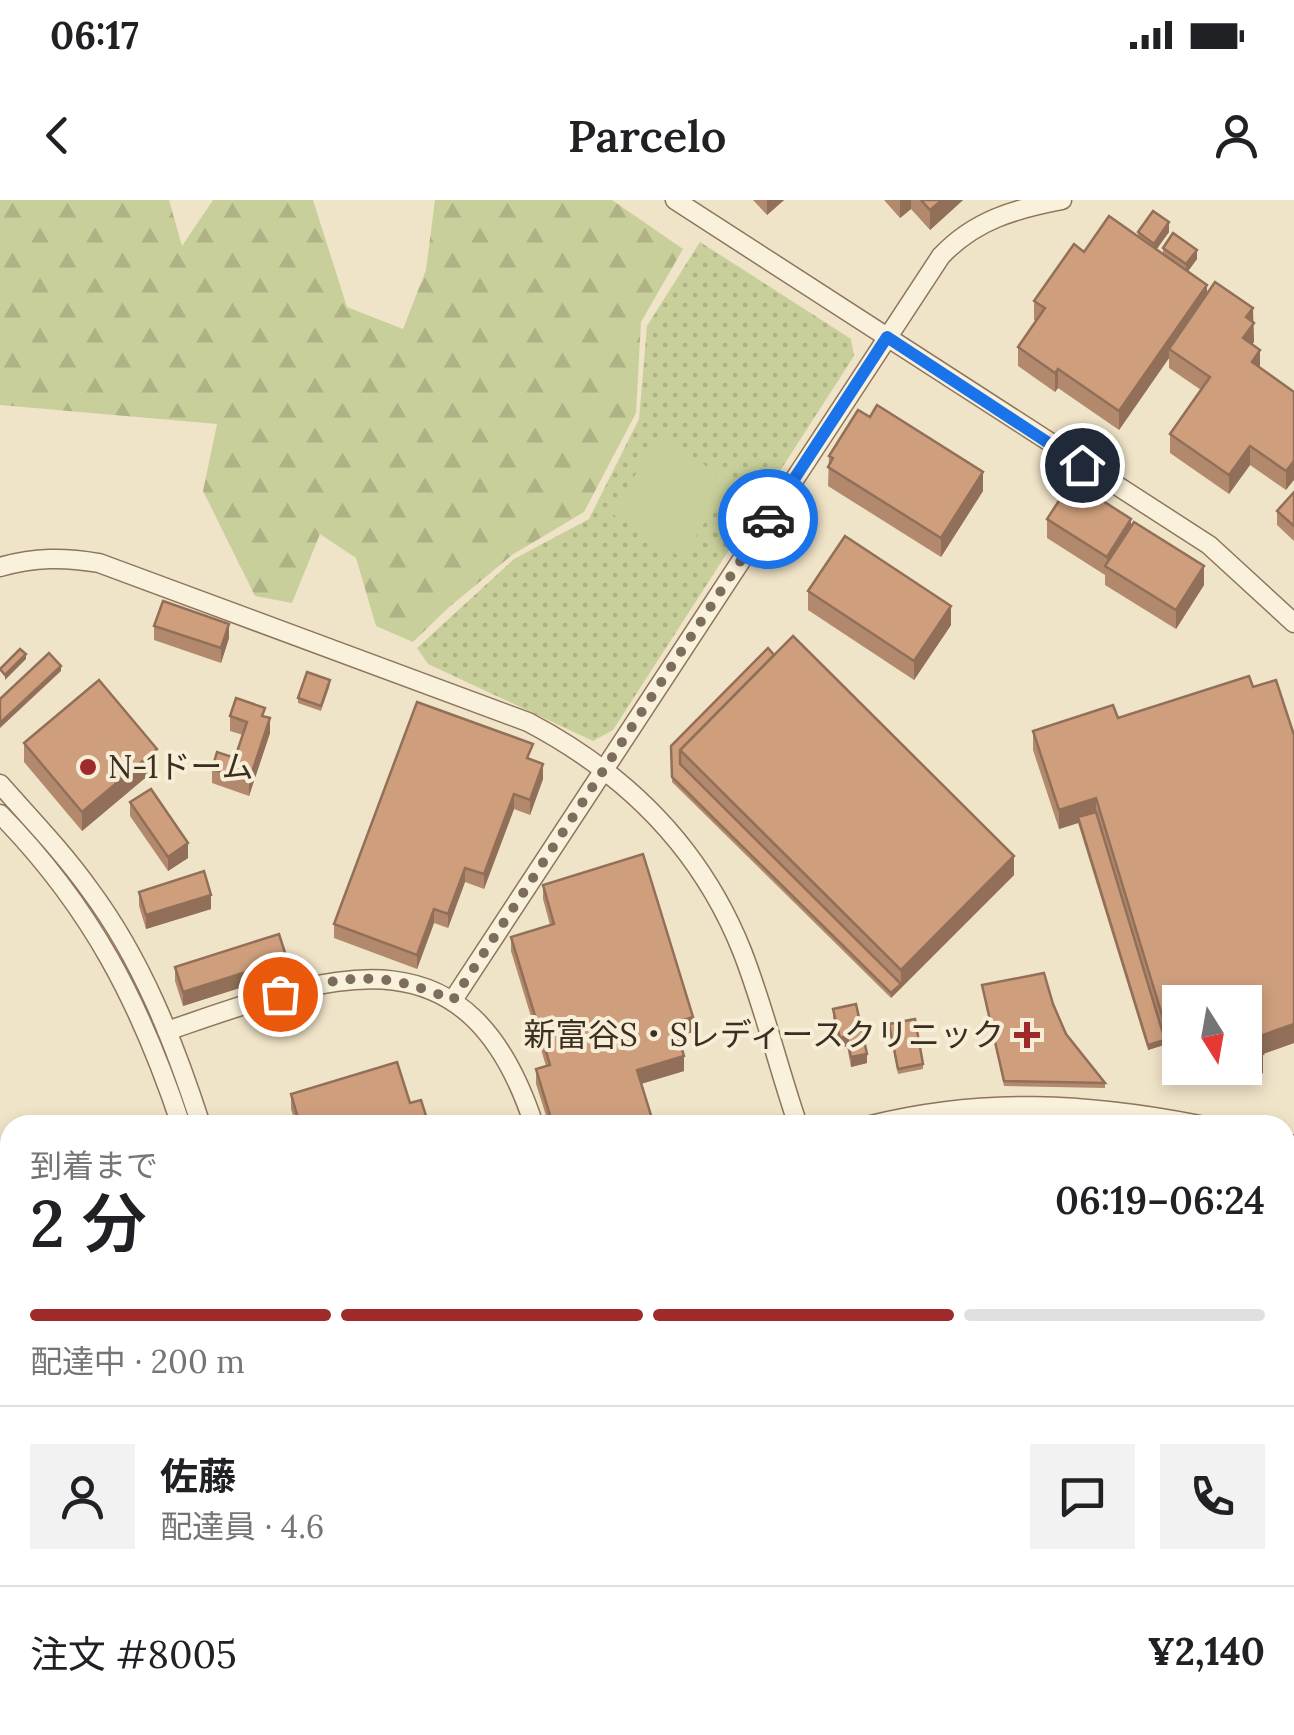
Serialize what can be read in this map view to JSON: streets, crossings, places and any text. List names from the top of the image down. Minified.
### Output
{"places":{"other":["N-1ドーム"],"health":["新富谷S・Sレディースクリニック"]},"north":"bottom","page":{"status":"06:17","header":"Parcelo","heading":["2 分","到着まで","06:19–06:24"],"panel":["佐藤","配達員 · 4.6","注文 #8005","¥2,140"],"bar":"配達中 · 200 m"}}
